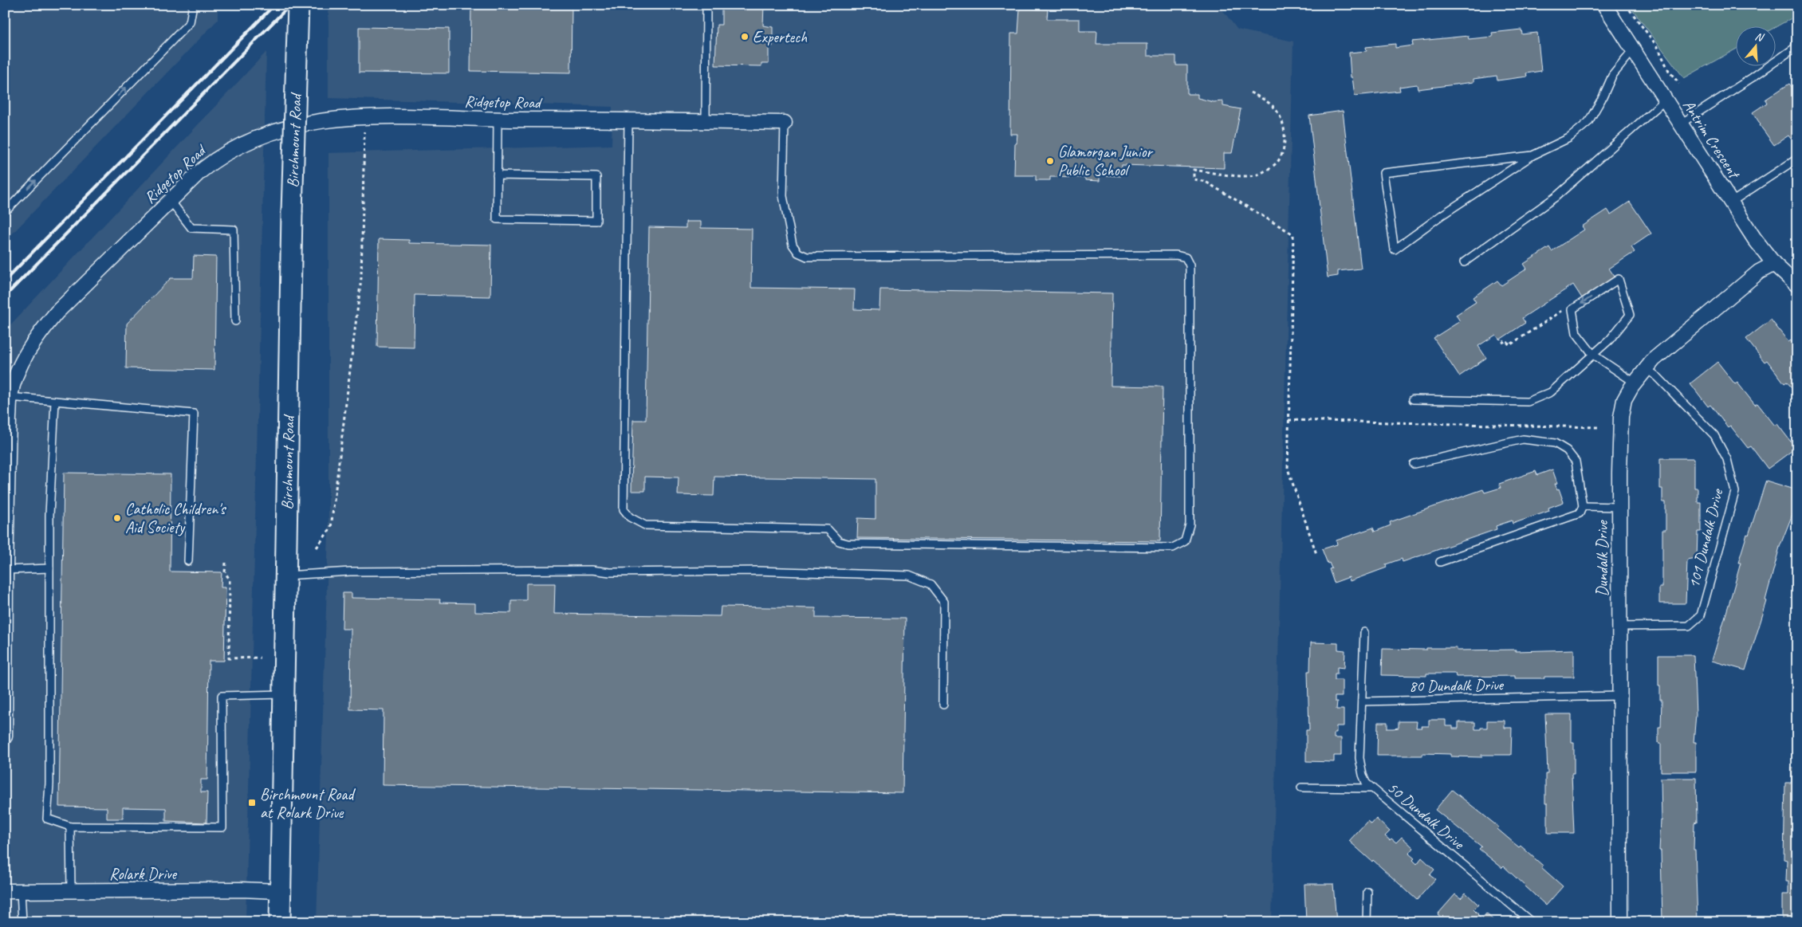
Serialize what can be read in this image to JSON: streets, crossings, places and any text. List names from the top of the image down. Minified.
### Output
{"streets":{"main road":["Birchmount Road"],"street":["Ridgetop Road","Antrim Crescent","Dundalk Drive","Rolark Drive"],"lane":["101 Dundalk Drive","80 Dundalk Drive","50 Dundalk Drive"]},"crossings":[["Antrim Crescent","Dundalk Drive"],["Birchmount Road","Rolark Drive"],["101 Dundalk Drive","Dundalk Drive"],["Dundalk Drive","80 Dundalk Drive"],["80 Dundalk Drive","50 Dundalk Drive"]],"places":{"other":["Expertech","Glamorgan Junior Public School","Catholic Children's Aid Society"],"transit":["Birchmount Road at Rolark Drive"]},"north":"top"}
